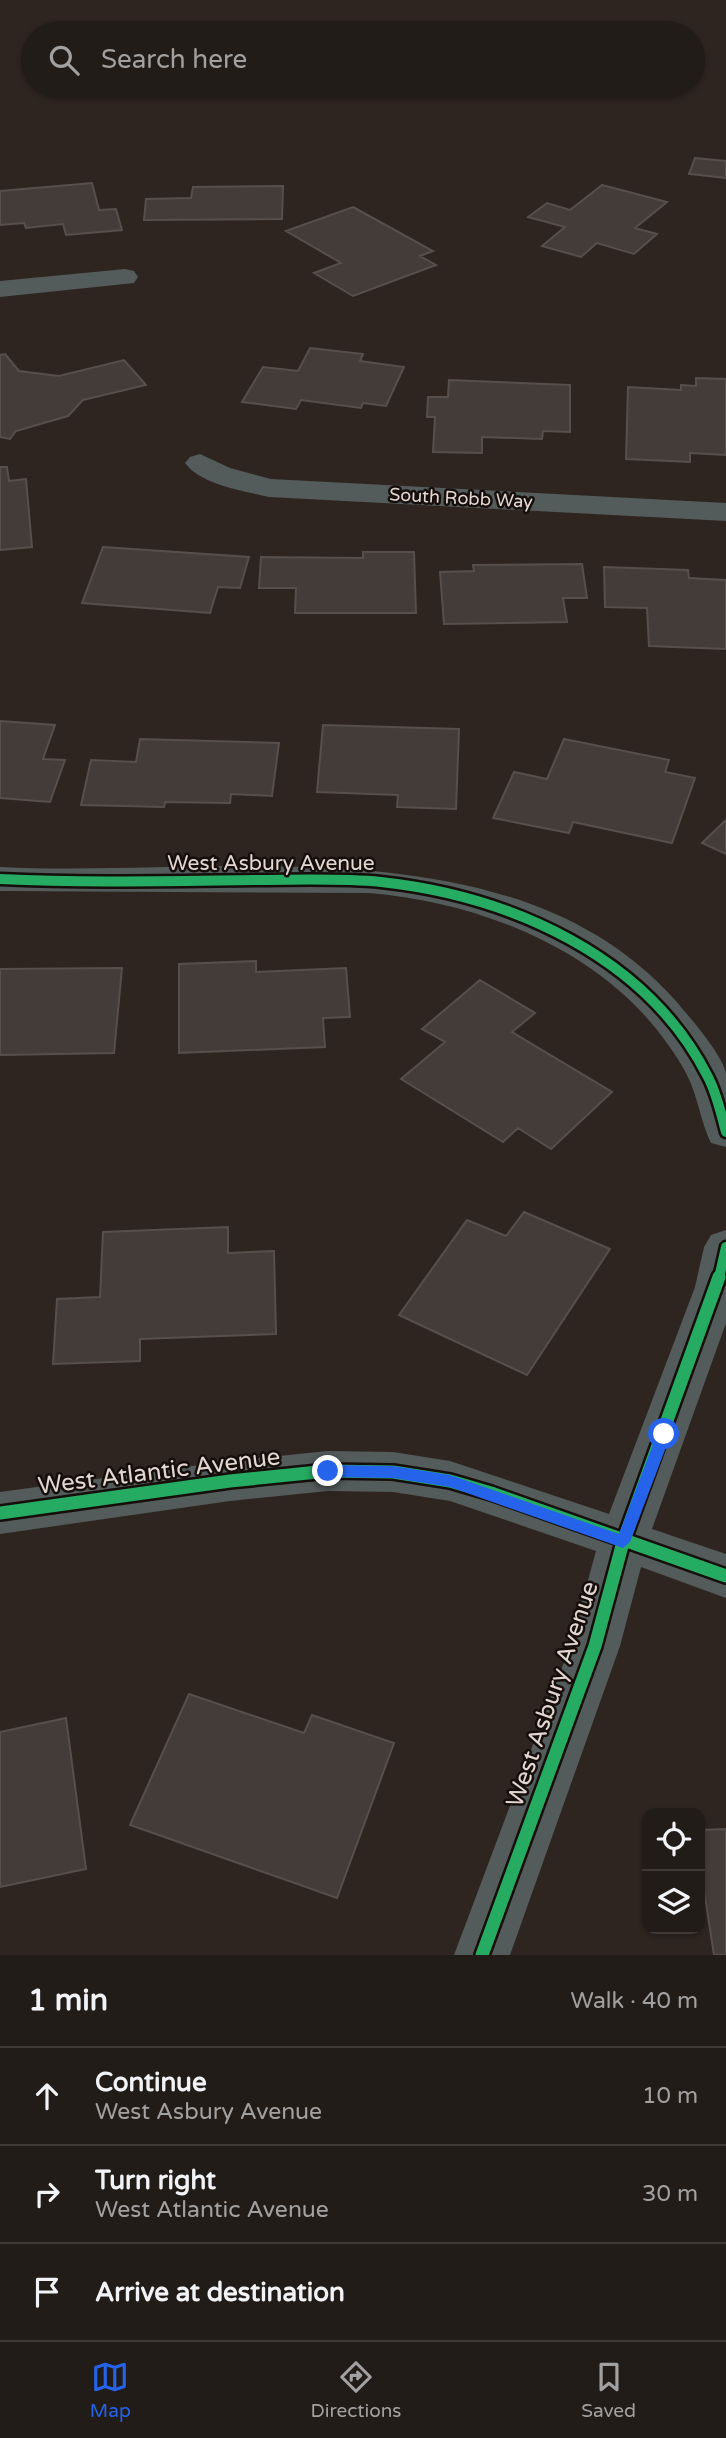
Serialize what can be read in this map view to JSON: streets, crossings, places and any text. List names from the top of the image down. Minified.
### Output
{"streets":{"street":["South Robb Way","West Asbury Avenue","West Atlantic Avenue"]},"crossings":[["West Asbury Avenue","West Atlantic Avenue"]],"page":{"search":"Search here","heading":["1 min","Walk · 40 m"],"list":[["Continue","West Asbury Avenue","10 m"],["Turn right","West Atlantic Avenue","30 m"],"Arrive at destination"],"nav":["Map","Directions","Saved"]}}
